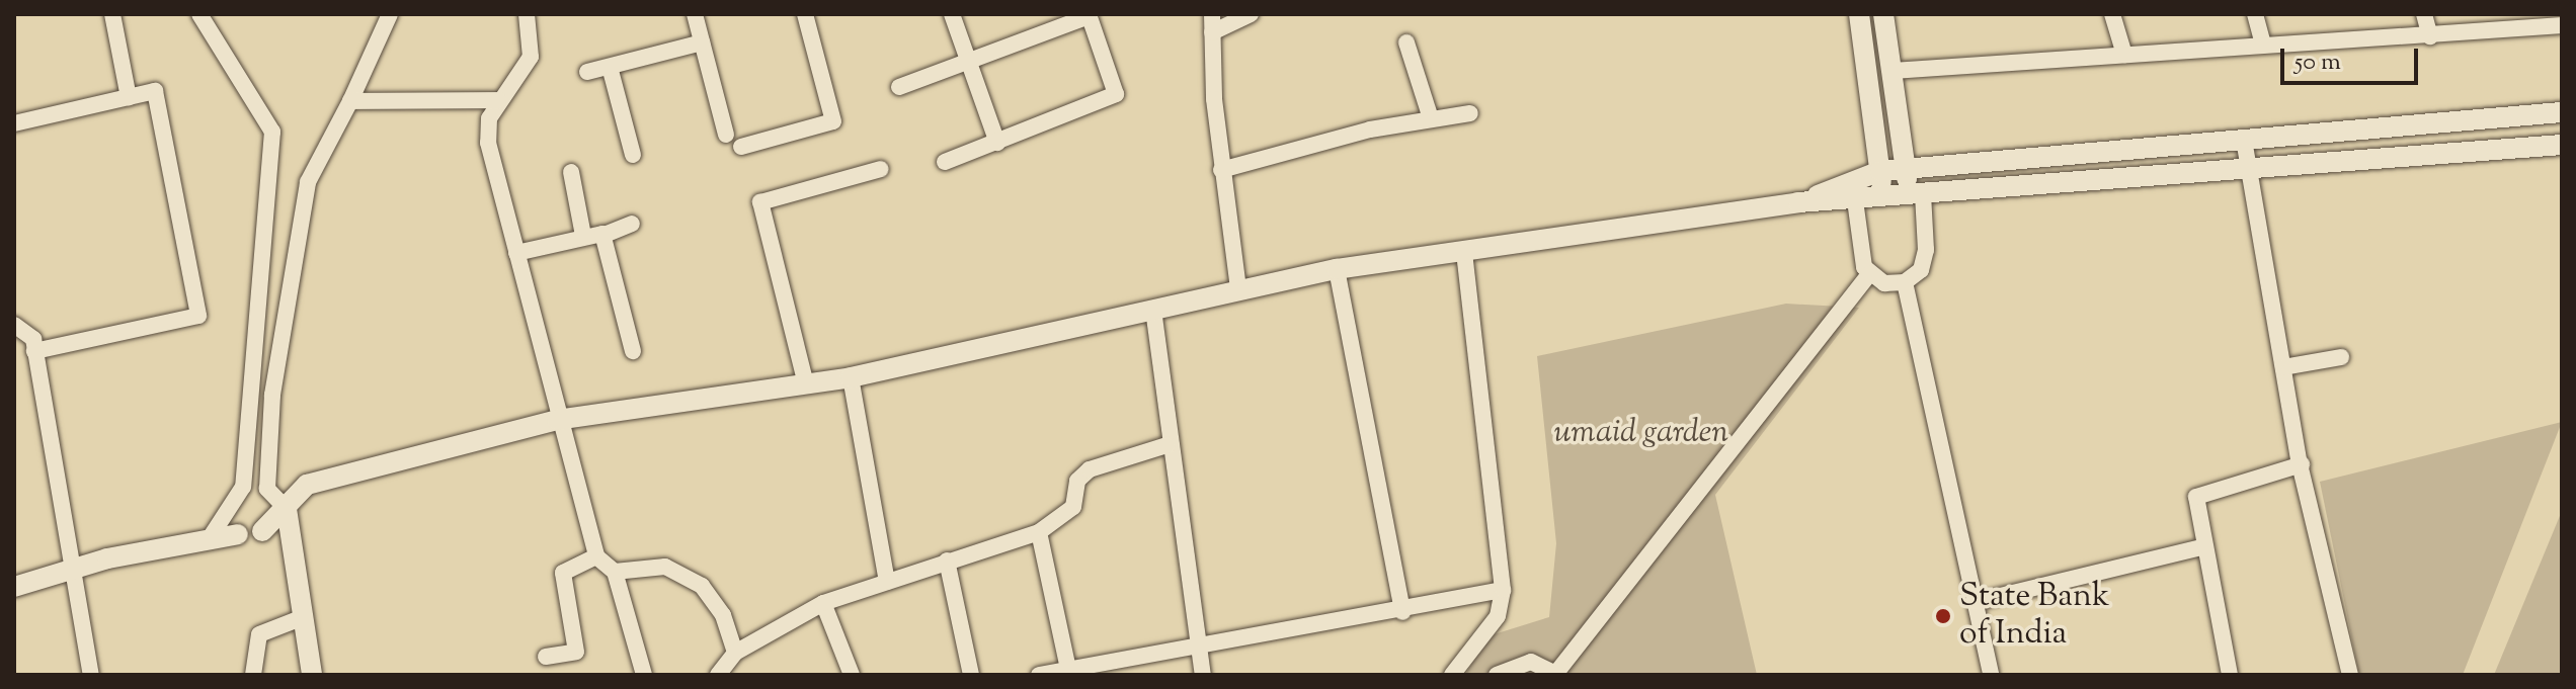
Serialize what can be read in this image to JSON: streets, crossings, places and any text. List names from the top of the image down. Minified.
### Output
{"parks":["umaid garden"],"places":["State Bank of India"],"scale_bar":"50 m"}
